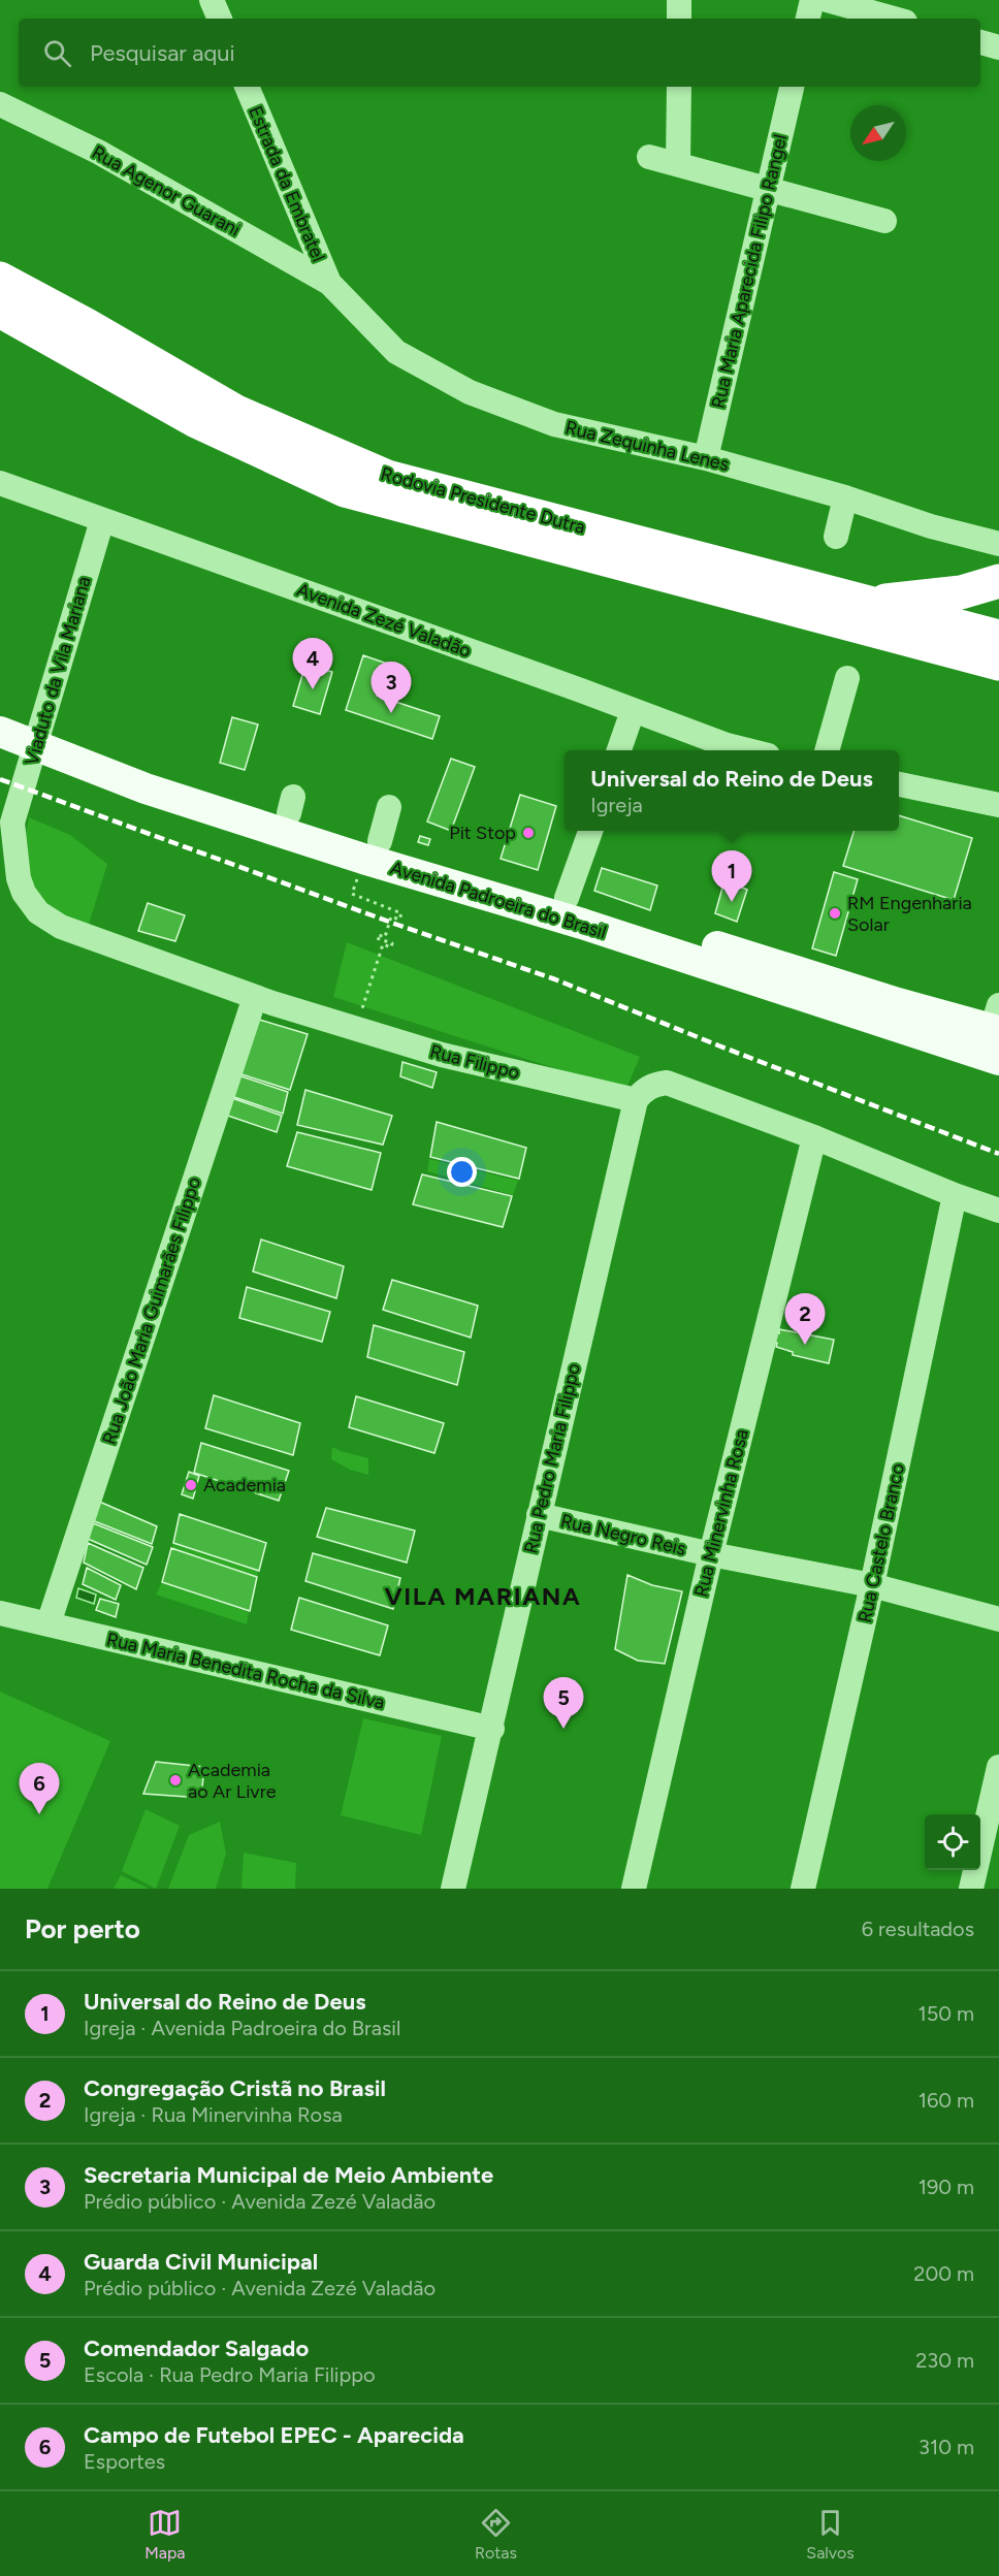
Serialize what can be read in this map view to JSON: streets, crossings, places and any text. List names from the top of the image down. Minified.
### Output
{"streets":{"highway":["Rodovia Presidente Dutra"],"main road":["Avenida Padroeira do Brasil"],"street":["Estrada da Embratel","Rua Agenor Guarani","Rua Maria Aparecida Filipo Rangel","Rua Zequinha Lenes","Avenida Zezé Valadão","Viaduto da Vila Mariana","Rua Filippo","Rua João Maria Guimarães Filippo","Rua Pedro Maria Filippo","Rua Minervinha Rosa","Rua Negro Reis","Rua Castelo Branco","Rua Maria Benedita Rocha da Silva"]},"crossings":[["Estrada da Embratel","Rua Agenor Guarani"],["Estrada da Embratel","Rua Zequinha Lenes"],["Rua Agenor Guarani","Rua Zequinha Lenes"],["Rua Maria Aparecida Filipo Rangel","Rua Zequinha Lenes"],["Avenida Zezé Valadão","Viaduto da Vila Mariana"],["Viaduto da Vila Mariana","Rua Filippo"],["Rua Filippo","Rua João Maria Guimarães Filippo"],["Rua Filippo","Rua Pedro Maria Filippo"],["Rua João Maria Guimarães Filippo","Rua Maria Benedita Rocha da Silva"],["Rua Pedro Maria Filippo","Rua Negro Reis"],["Rua Pedro Maria Filippo","Rua Maria Benedita Rocha da Silva"],["Rua Minervinha Rosa","Rua Negro Reis"],["Rua Negro Reis","Rua Castelo Branco"]],"districts":["VILA MARIANA"],"places":["Pit Stop","RM Engenharia Solar","Academia","Academia ao Ar Livre"],"north":"bottom left","page":{"search":"Pesquisar aqui","pins":["4","3","1","2","5","6"],"popup":["Universal do Reino de Deus","Igreja"],"heading":["Por perto","6 resultados"],"list":[{"mark":"1","name":"Universal do Reino de Deus","note":"Igreja · Avenida Padroeira do Brasil","value":"150 m"},{"mark":"2","name":"Congregação Cristã no Brasil","note":"Igreja · Rua Minervinha Rosa","value":"160 m"},{"mark":"3","name":"Secretaria Municipal de Meio Ambiente","note":"Prédio público · Avenida Zezé Valadão","value":"190 m"},{"mark":"4","name":"Guarda Civil Municipal","note":"Prédio público · Avenida Zezé Valadão","value":"200 m"},{"mark":"5","name":"Comendador Salgado","note":"Escola · Rua Pedro Maria Filippo","value":"230 m"},{"mark":"6","name":"Campo de Futebol EPEC - Aparecida","note":"Esportes","value":"310 m"}],"nav":["Mapa","Rotas","Salvos"]}}
